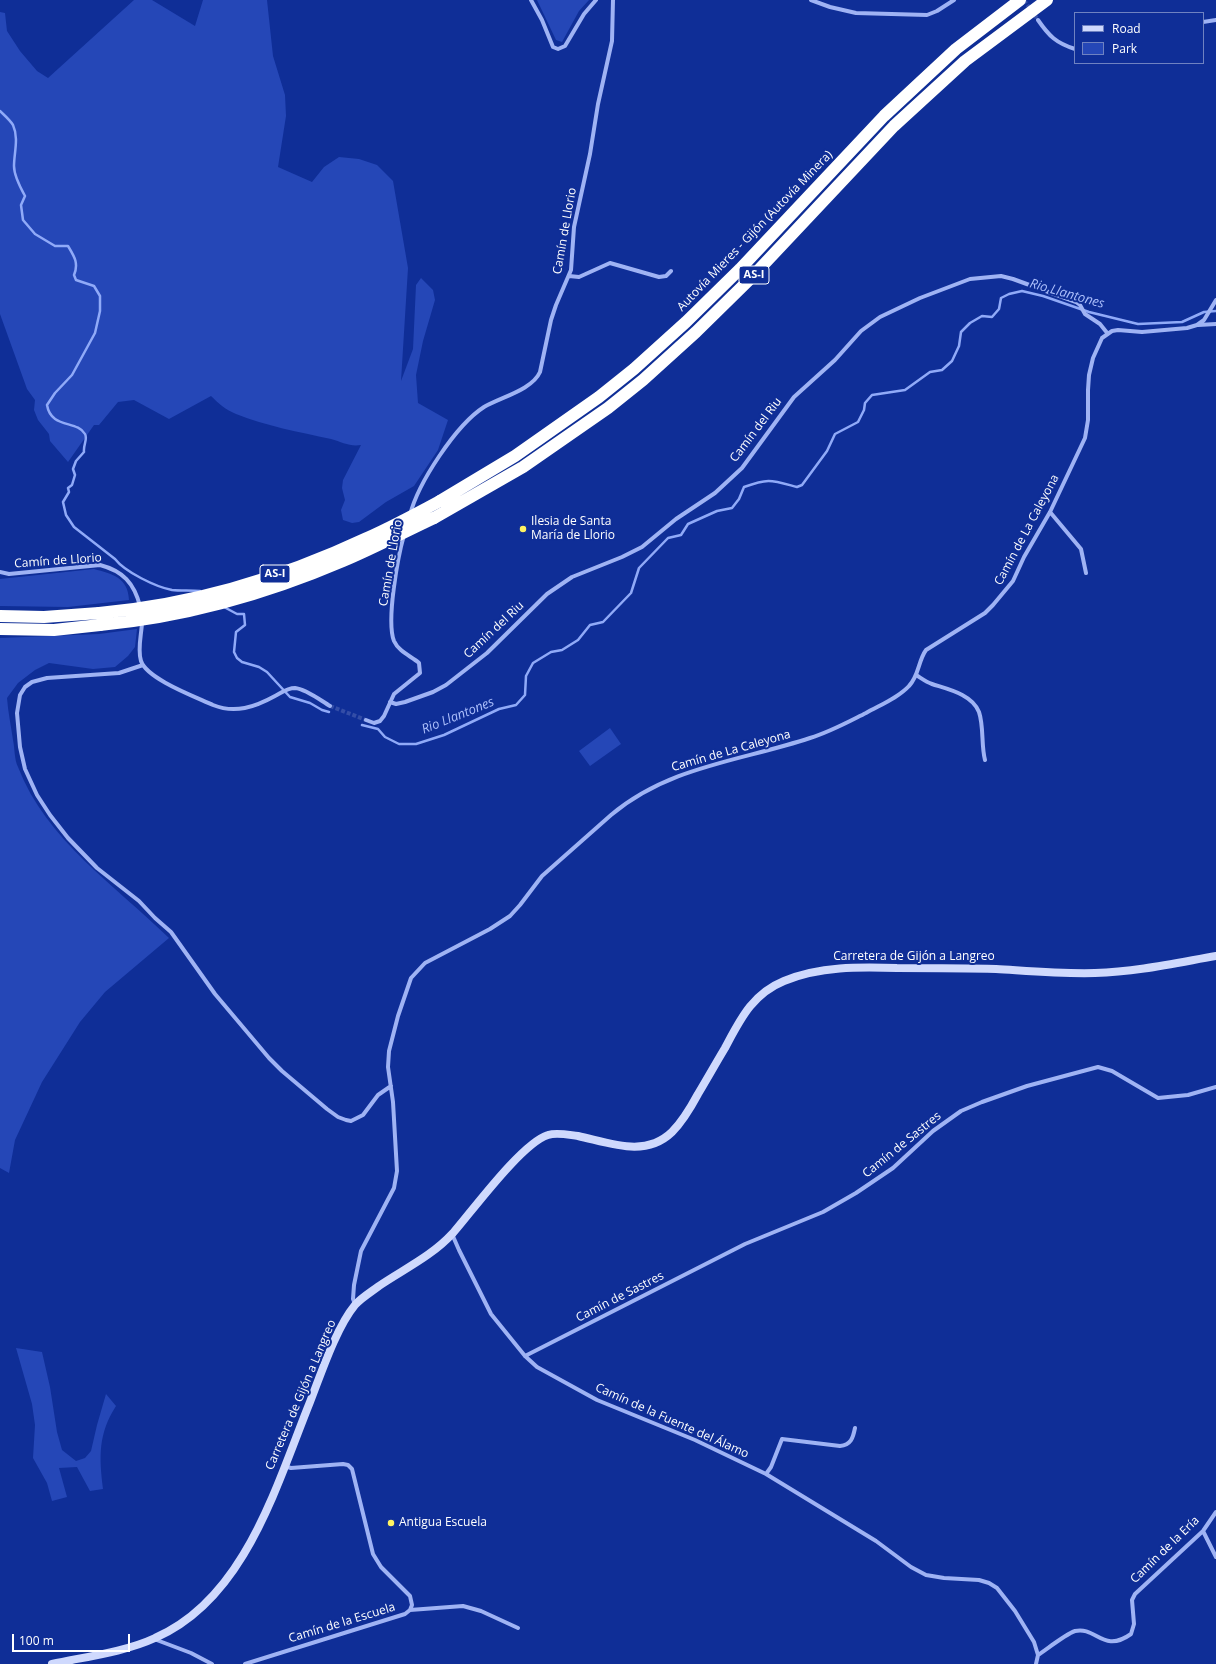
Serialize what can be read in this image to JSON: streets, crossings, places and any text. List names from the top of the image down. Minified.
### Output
{"streets":{"highway":["Autovía Mieres - Gijón (Autovía Minera)","AS-I"],"street":["Camín de Llorio","Camín del Riu","Camín de La Caleyona","Carretera de Gijón a Langreo","Camín de Sastres","Camín de la Fuente del Álamo","Camín de la Ería","Camín de la Escuela"]},"crossings":[["Camín de Llorio","Camín del Riu"],["Autovía Mieres - Gijón (Autovía Minera)","AS-I"],["Camín del Riu","Camín de La Caleyona"],["Camín de La Caleyona","Carretera de Gijón a Langreo"],["Carretera de Gijón a Langreo","Camín de la Fuente del Álamo"],["Carretera de Gijón a Langreo","Camín de la Escuela"],["Camín de Sastres","Camín de la Fuente del Álamo"],["Camín de la Fuente del Álamo","Camín de la Ería"]],"water":["Rio Llantones"],"places":["Ilesia de Santa María de Llorio","Antigua Escuela"],"legend":["Road","Park"],"scale_bar":"100 m"}
